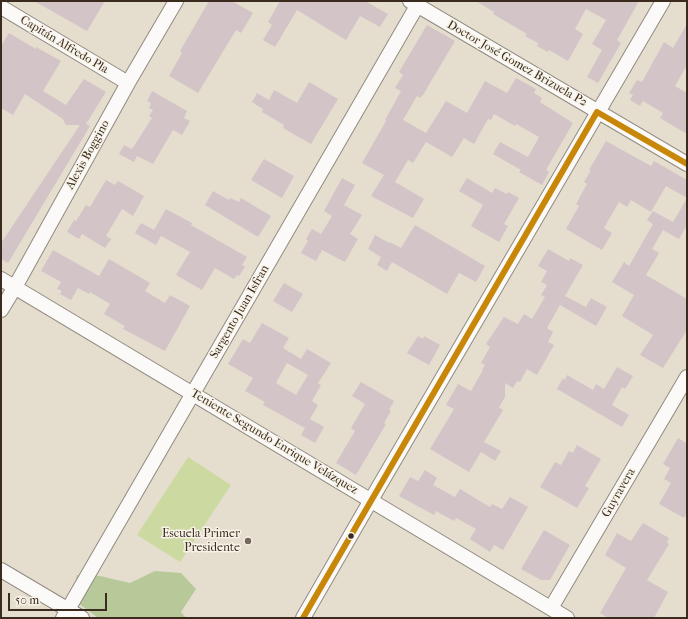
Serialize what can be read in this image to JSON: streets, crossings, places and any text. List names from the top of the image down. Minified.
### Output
{"streets":{"street":["Capitán Alfredo Pla","Doctor José Gomez Brizuela P2","Alexis Boggino","Sargento Juan Isfran","Teniente Segundo Enrique Velázquez","Guyravera"]},"crossings":[["Capitán Alfredo Pla","Alexis Boggino"],["Doctor José Gomez Brizuela P2","Sargento Juan Isfran"],["Alexis Boggino","Teniente Segundo Enrique Velázquez"],["Sargento Juan Isfran","Teniente Segundo Enrique Velázquez"],["Teniente Segundo Enrique Velázquez","Guyravera"]],"places":["Escuela Primer Presidente"],"scale_bar":"50 m"}
